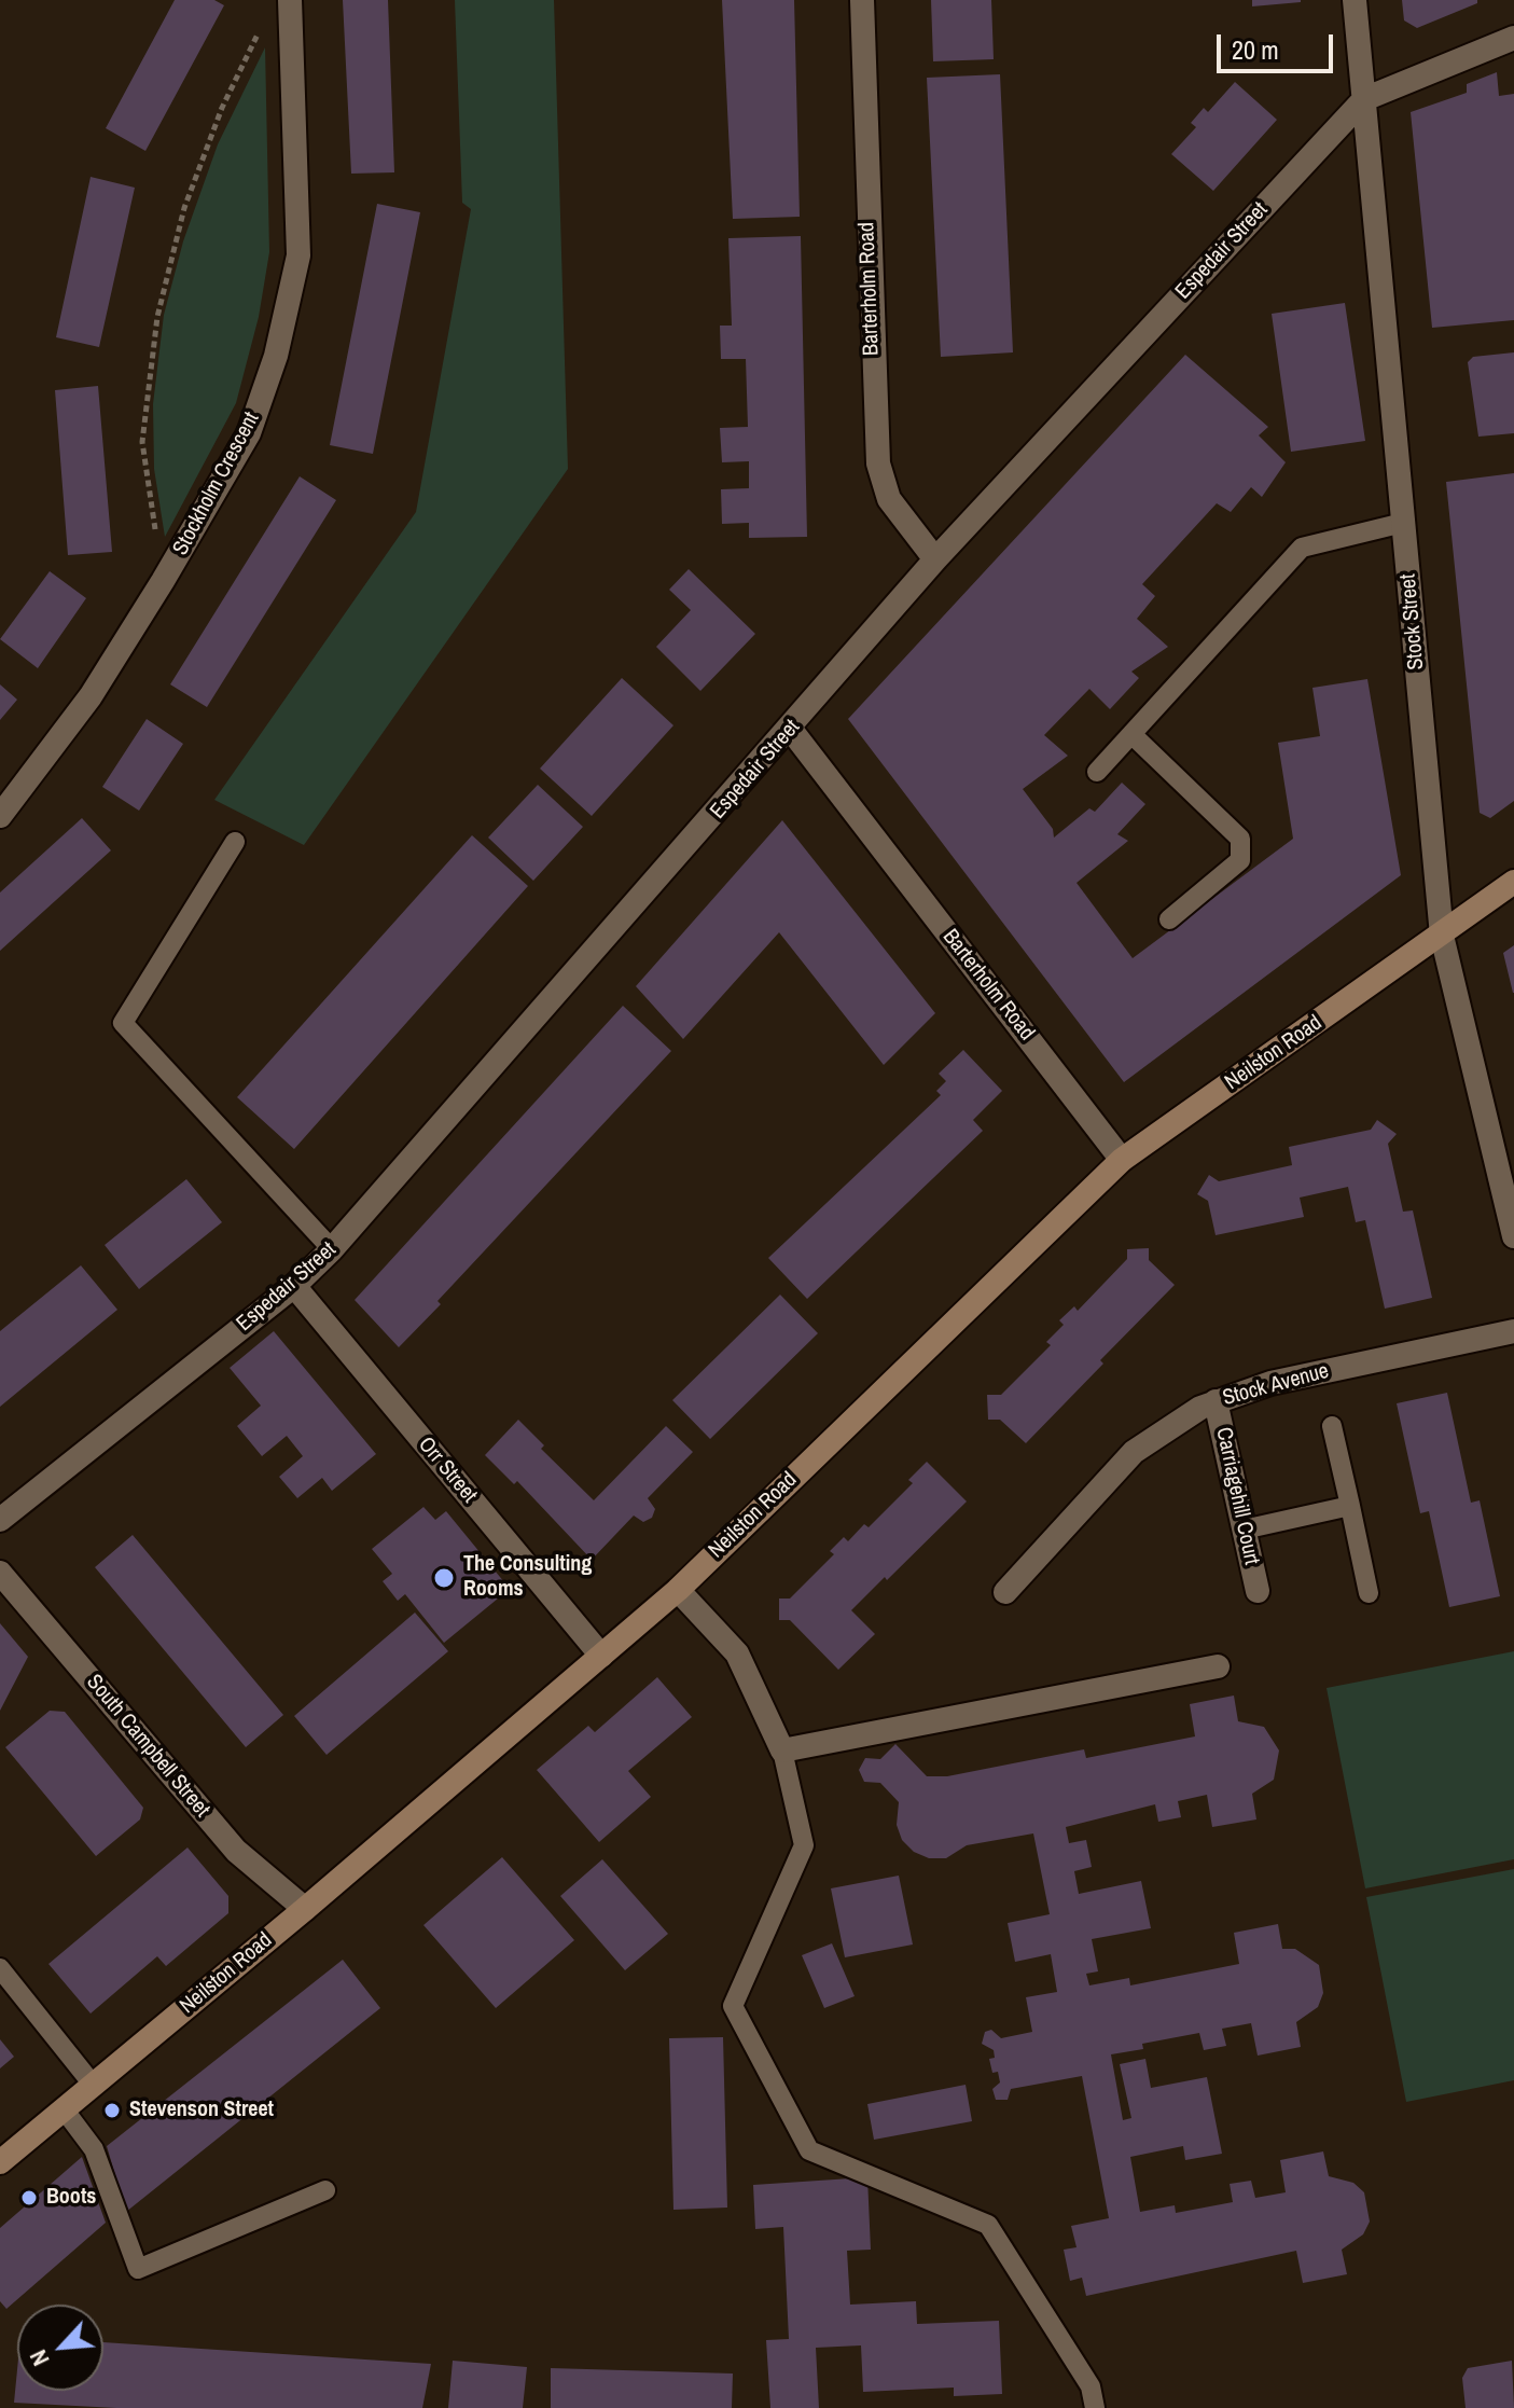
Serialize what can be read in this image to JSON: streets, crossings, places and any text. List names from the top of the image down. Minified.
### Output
{"streets":{"main road":["Neilston Road"],"street":["Espedair Street","Barterholm Road","Stockholm Crescent","Stock Street","Stock Avenue","Orr Street","Carriagehill Court","South Campbell Street"]},"crossings":[["Espedair Street","Barterholm Road"],["Espedair Street","Stock Street"],["Espedair Street","Orr Street"],["Barterholm Road","Neilston Road"],["Stock Street","Neilston Road"],["Neilston Road","Orr Street"],["Neilston Road","South Campbell Street"],["Stock Avenue","Carriagehill Court"]],"places":["The Consulting Rooms","Stevenson Street","Boots"],"scale_bar":"20 m","north":"bottom left"}
